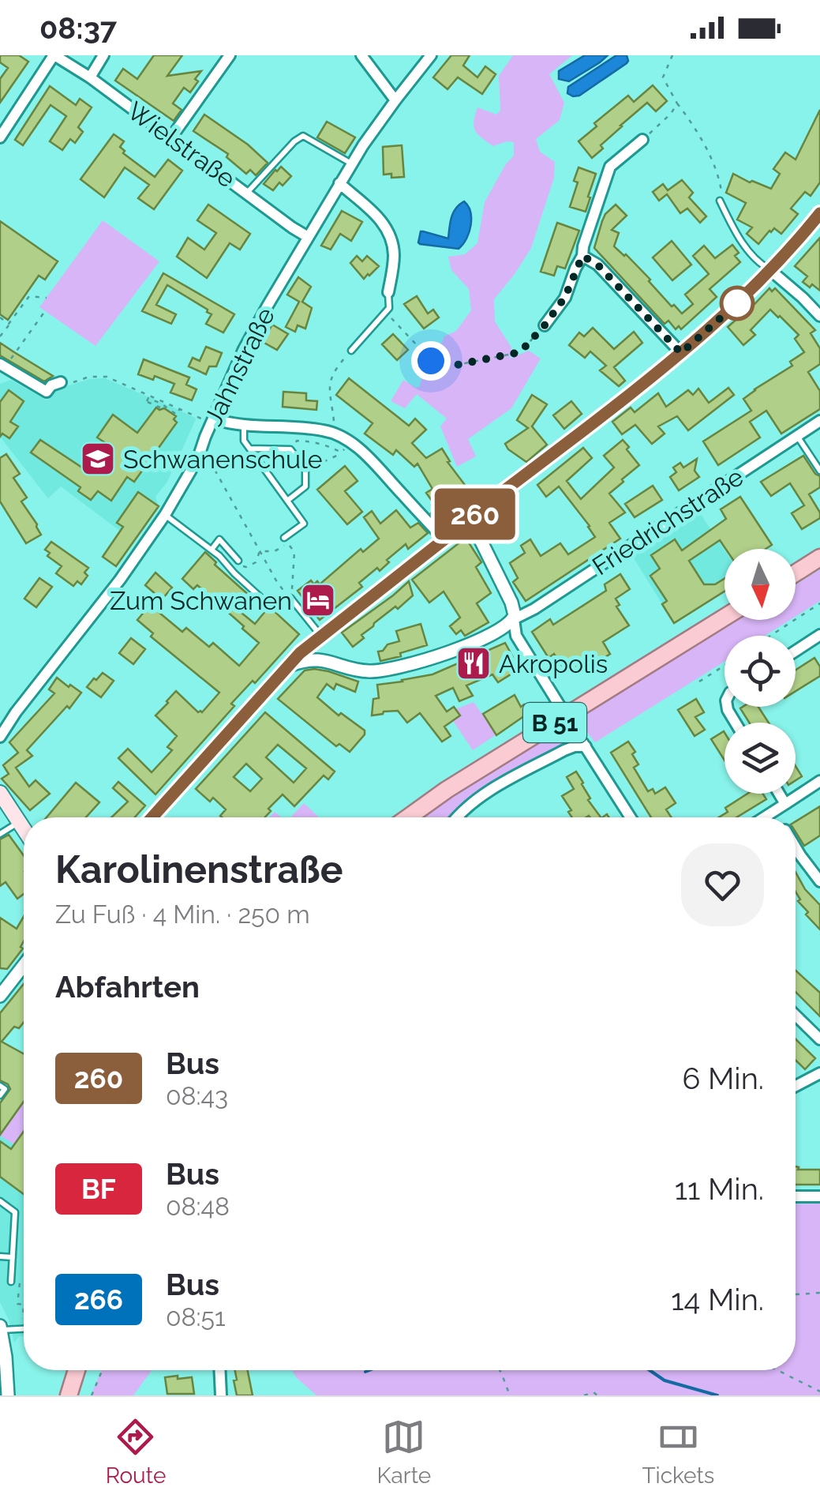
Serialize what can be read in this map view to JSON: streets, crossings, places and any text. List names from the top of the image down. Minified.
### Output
{"streets":{"main road":["B 51"],"street":["Wielstraße","Jahnstraße","Friedrichstraße"]},"crossings":[["Wielstraße","Jahnstraße"]],"places":{"school or university":["Schwanenschule"],"hotel":["Zum Schwanen"],"restaurant":["Akropolis"]},"lines":["bus line 260"],"north":"bottom","page":{"status":"08:37","on_map":"260","heading":[["Karolinenstraße","Zu Fuß · 4 Min. · 250 m"],"Abfahrten"],"list":[{"mark":"260","name":"Bus","note":"08:43","value":"6 Min."},{"mark":"BF","name":"Bus","note":"08:48","value":"11 Min."},{"mark":"266","name":"Bus","note":"08:51","value":"14 Min."}],"tabs":["Route","Karte","Tickets"]}}
